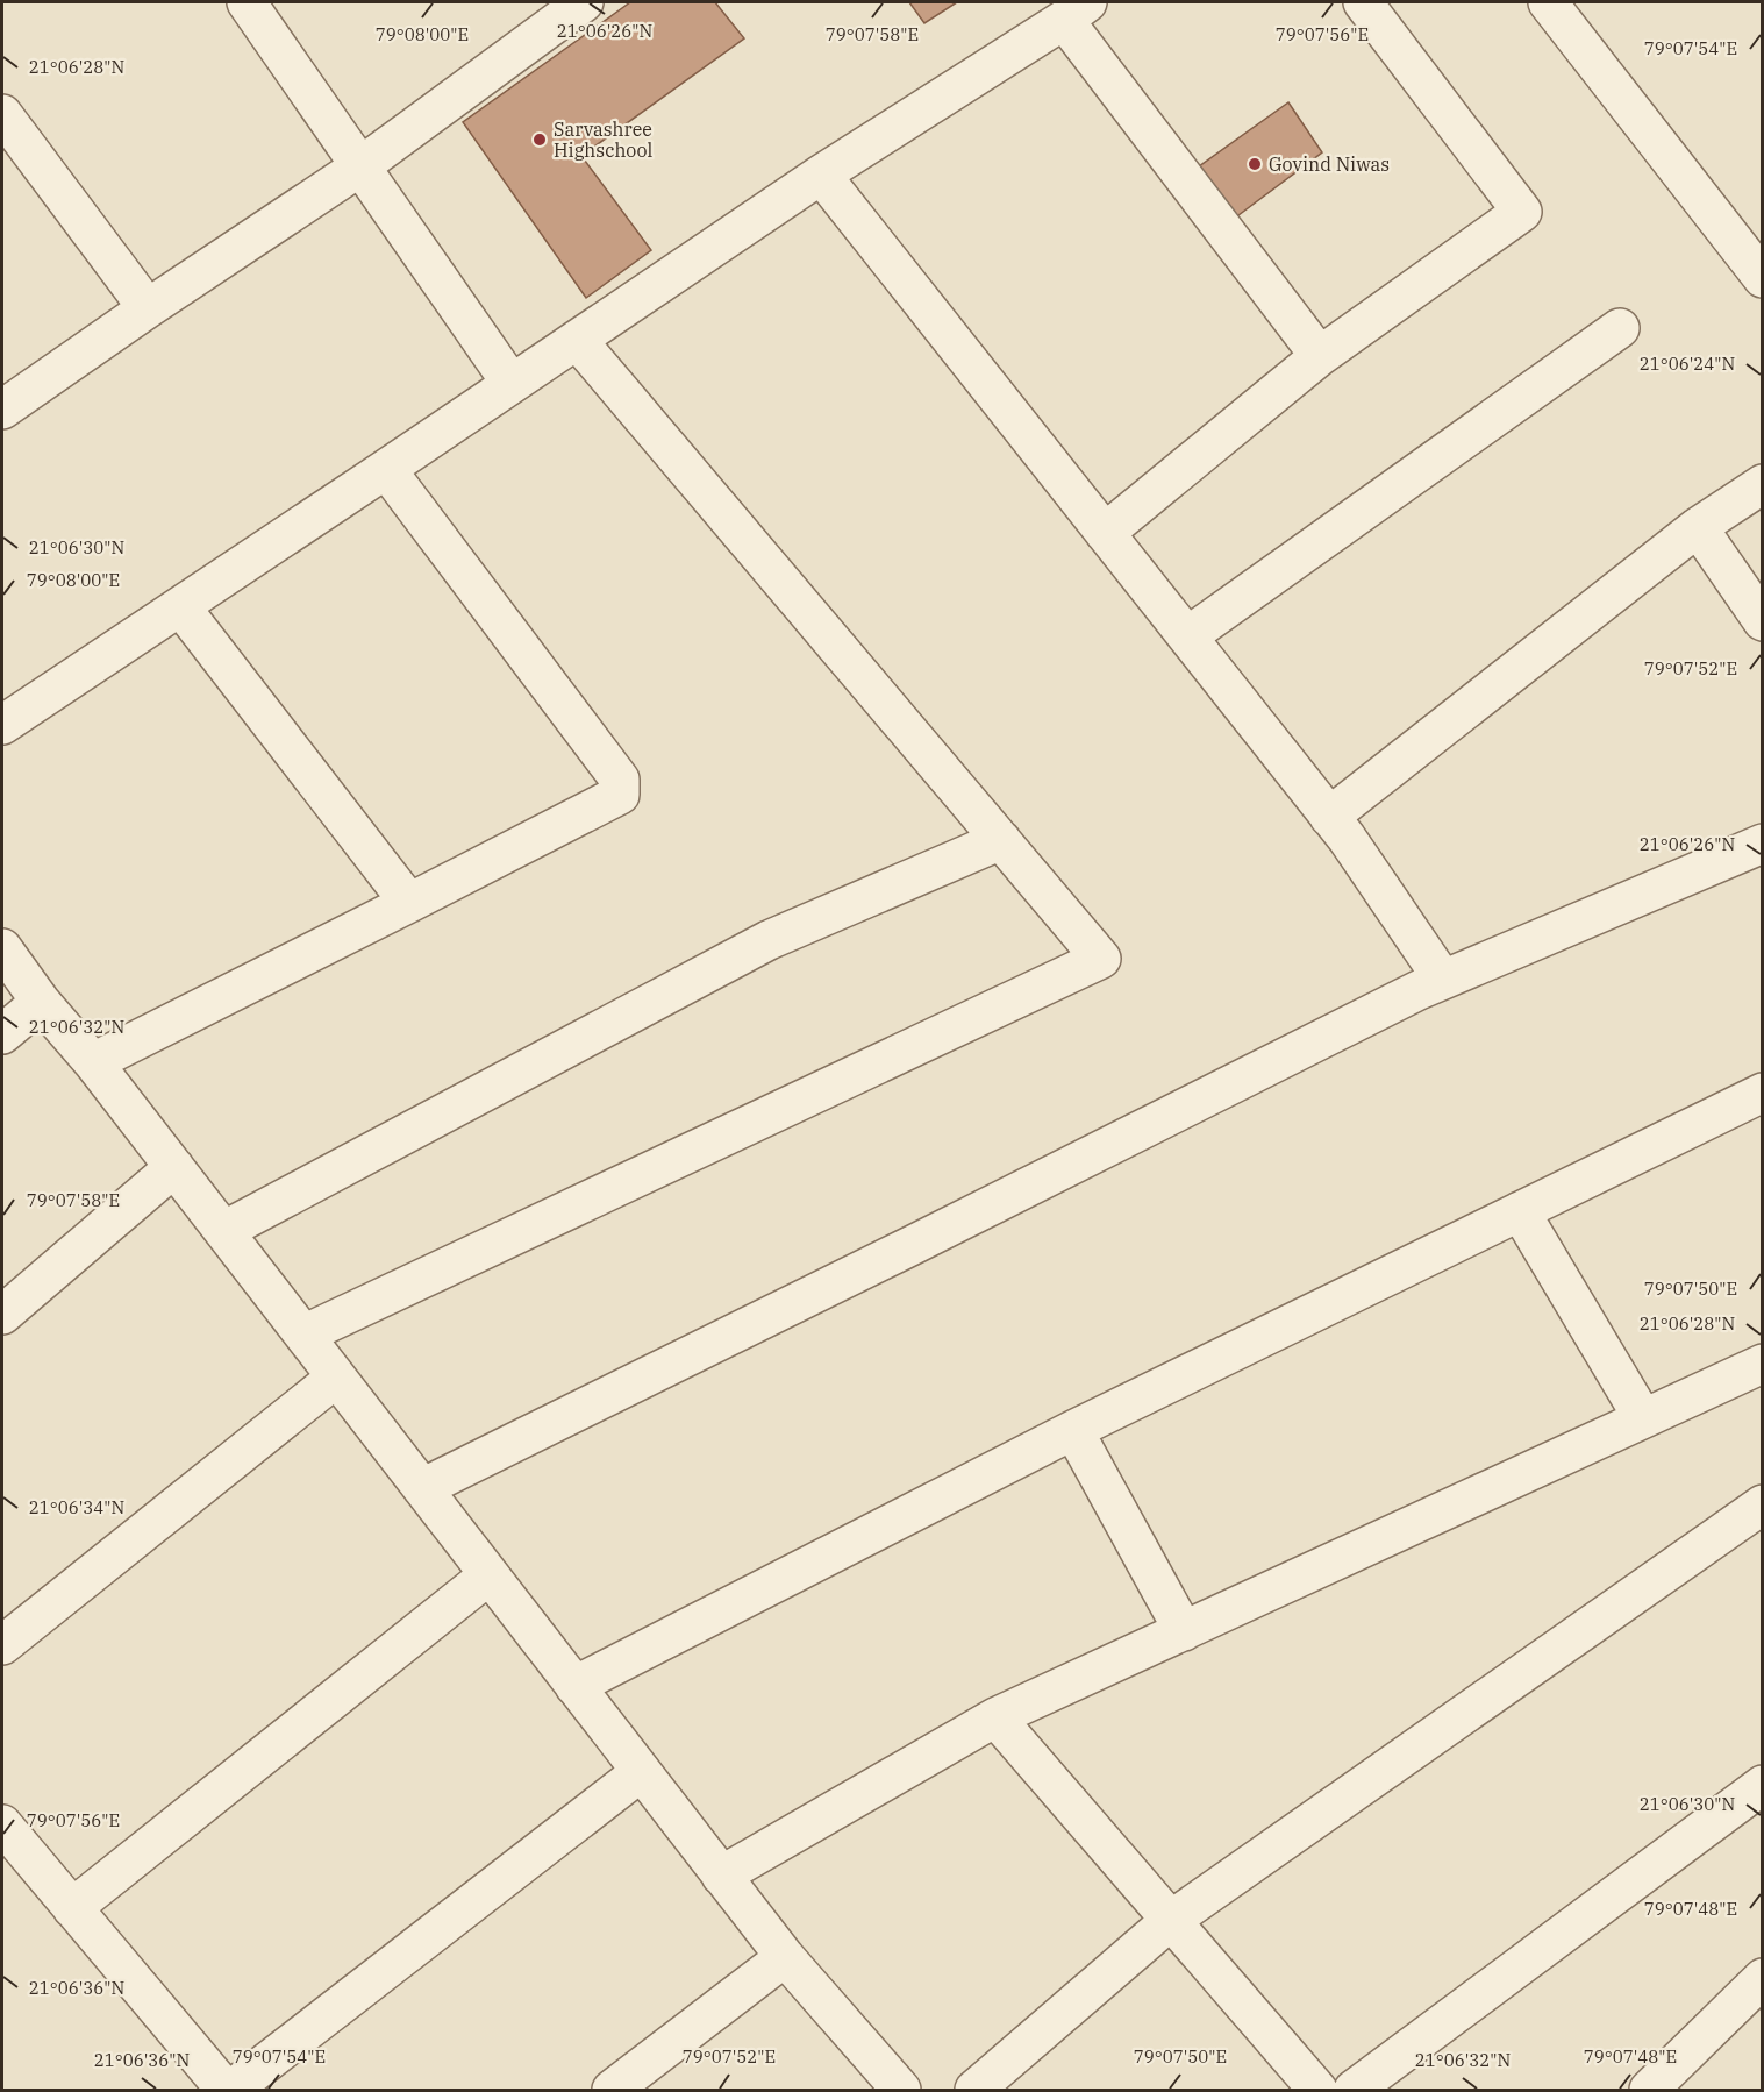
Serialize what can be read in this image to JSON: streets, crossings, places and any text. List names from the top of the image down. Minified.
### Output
{"places":["Sarvashree Highschool","Govind Niwas"],"coordinates":["21°06'26\"N","79°08'00\"E","79°07'58\"E","79°07'56\"E","79°07'54\"E","21°06'28\"N","21°06'24\"N","21°06'30\"N","79°07'52\"E","21°06'32\"N","79°07'50\"E","21°06'34\"N","79°07'48\"E","21°06'36\"N"]}
